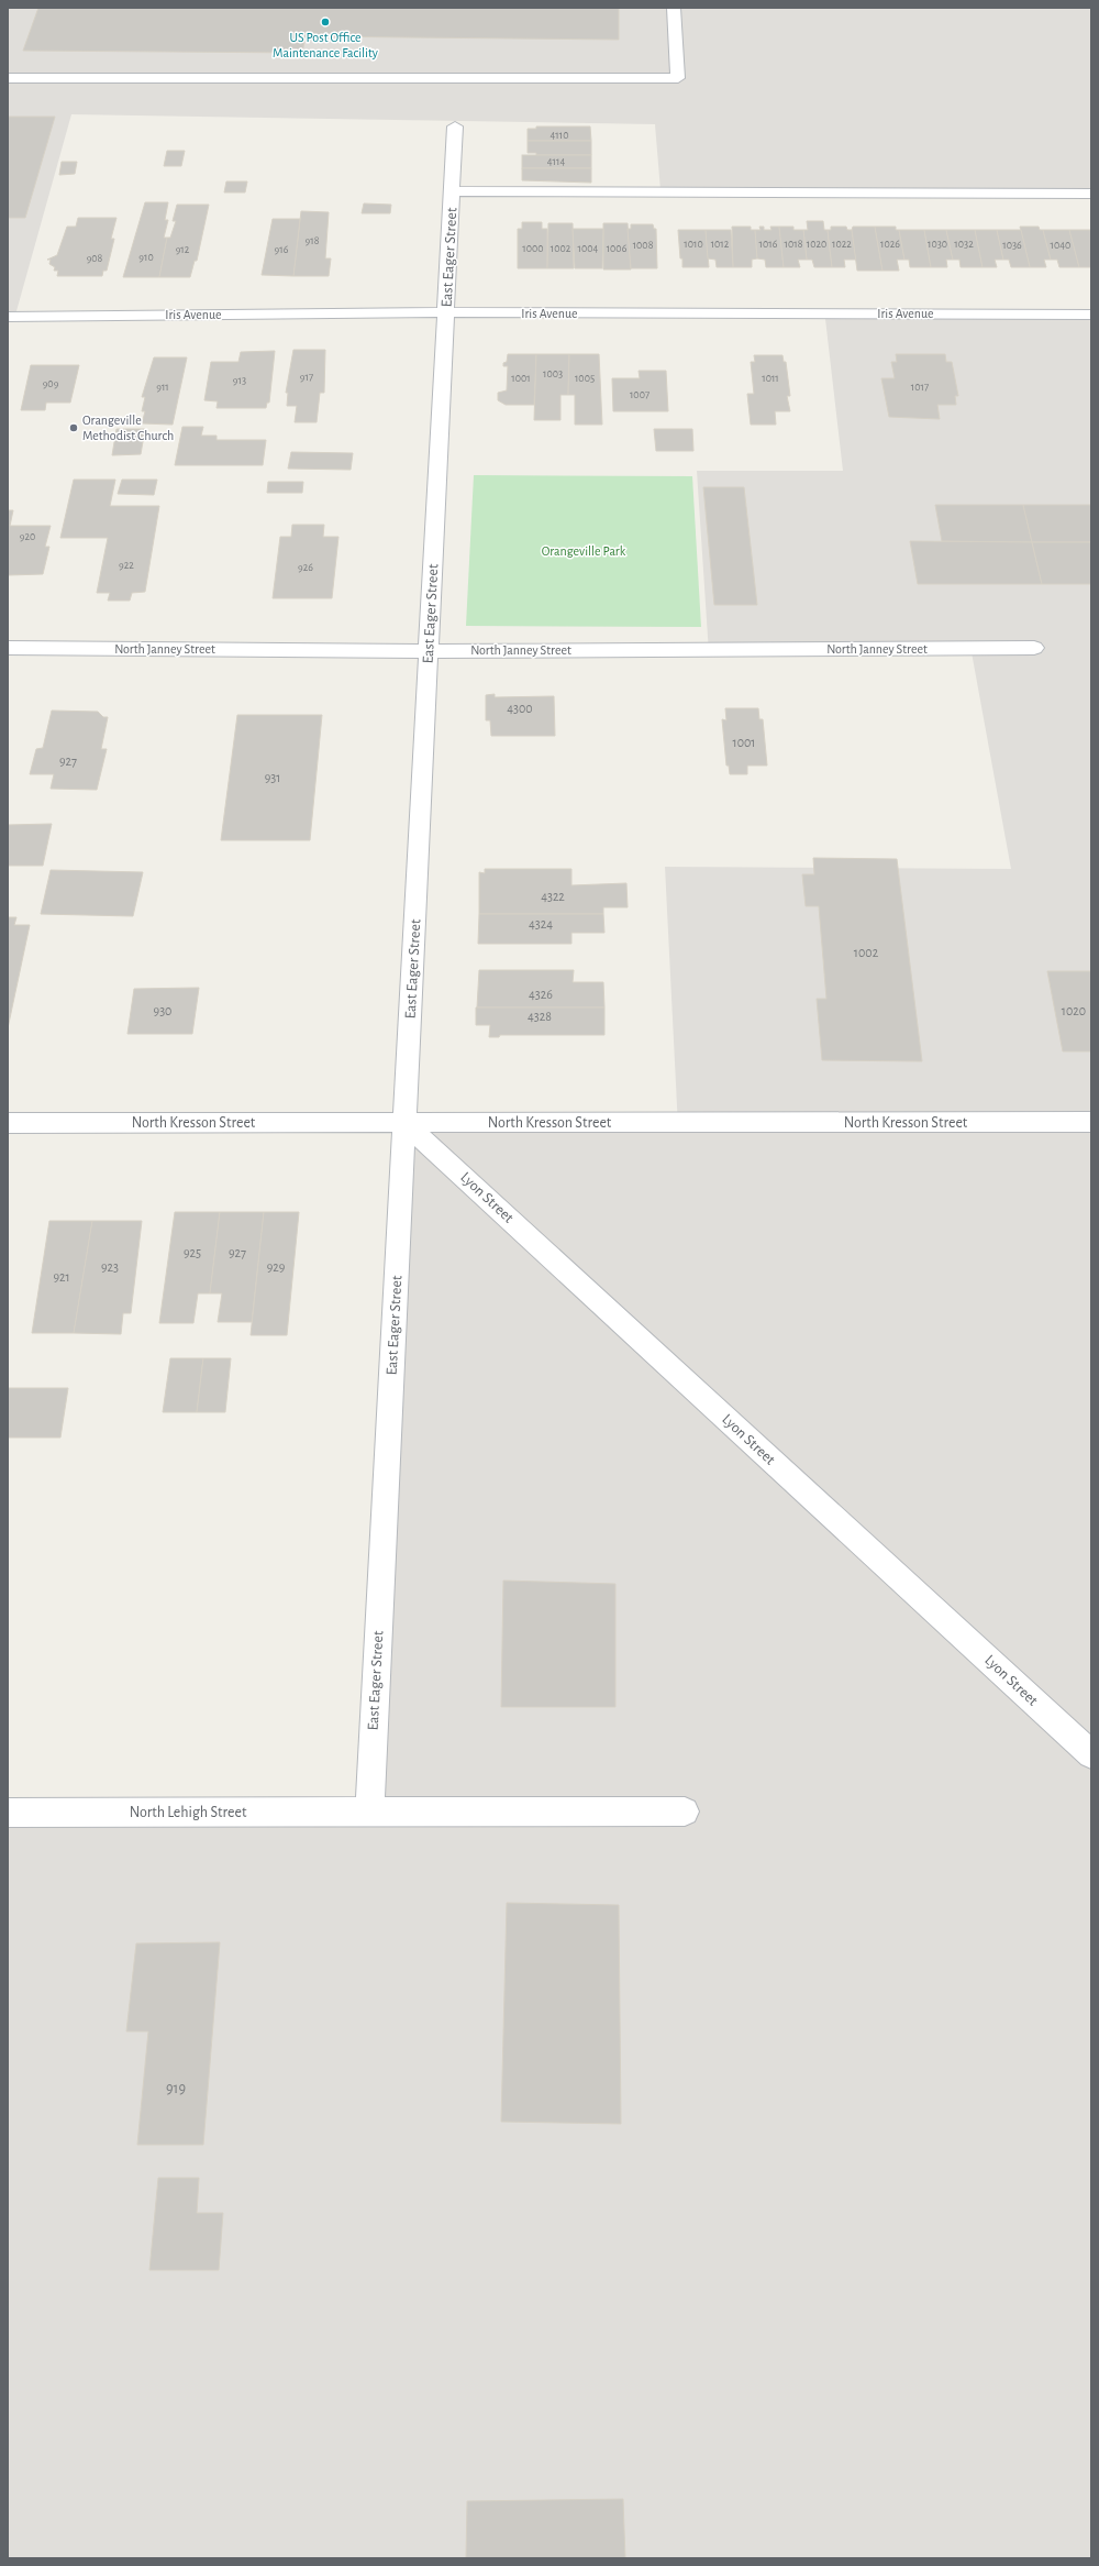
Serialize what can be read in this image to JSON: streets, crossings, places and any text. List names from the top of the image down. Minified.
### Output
{"streets":{"street":["East Eager Street","Iris Avenue","North Janney Street","North Kresson Street","Lyon Street","North Lehigh Street"]},"crossings":[["East Eager Street","Iris Avenue"],["East Eager Street","North Janney Street"],["East Eager Street","North Kresson Street"],["East Eager Street","Lyon Street"],["East Eager Street","North Lehigh Street"],["North Kresson Street","Lyon Street"]],"parks":["Orangeville Park"],"places":["US Post Office Maintenance Facility","Orangeville Methodist Church"],"house_numbers":["4110","4114","918","1010","1012","1016","1018","1020","1022","1026","1030","1032","1008","1036","1040","1000","1002","1004","1006","912","916","910","908","1003","917","1001","1005","1011","913","909","911","1017","1007","920","922","926","4300","1001","927","931","4322","4324","1002","4326","930","1020","4328","925","927","923","929","921","919"]}
